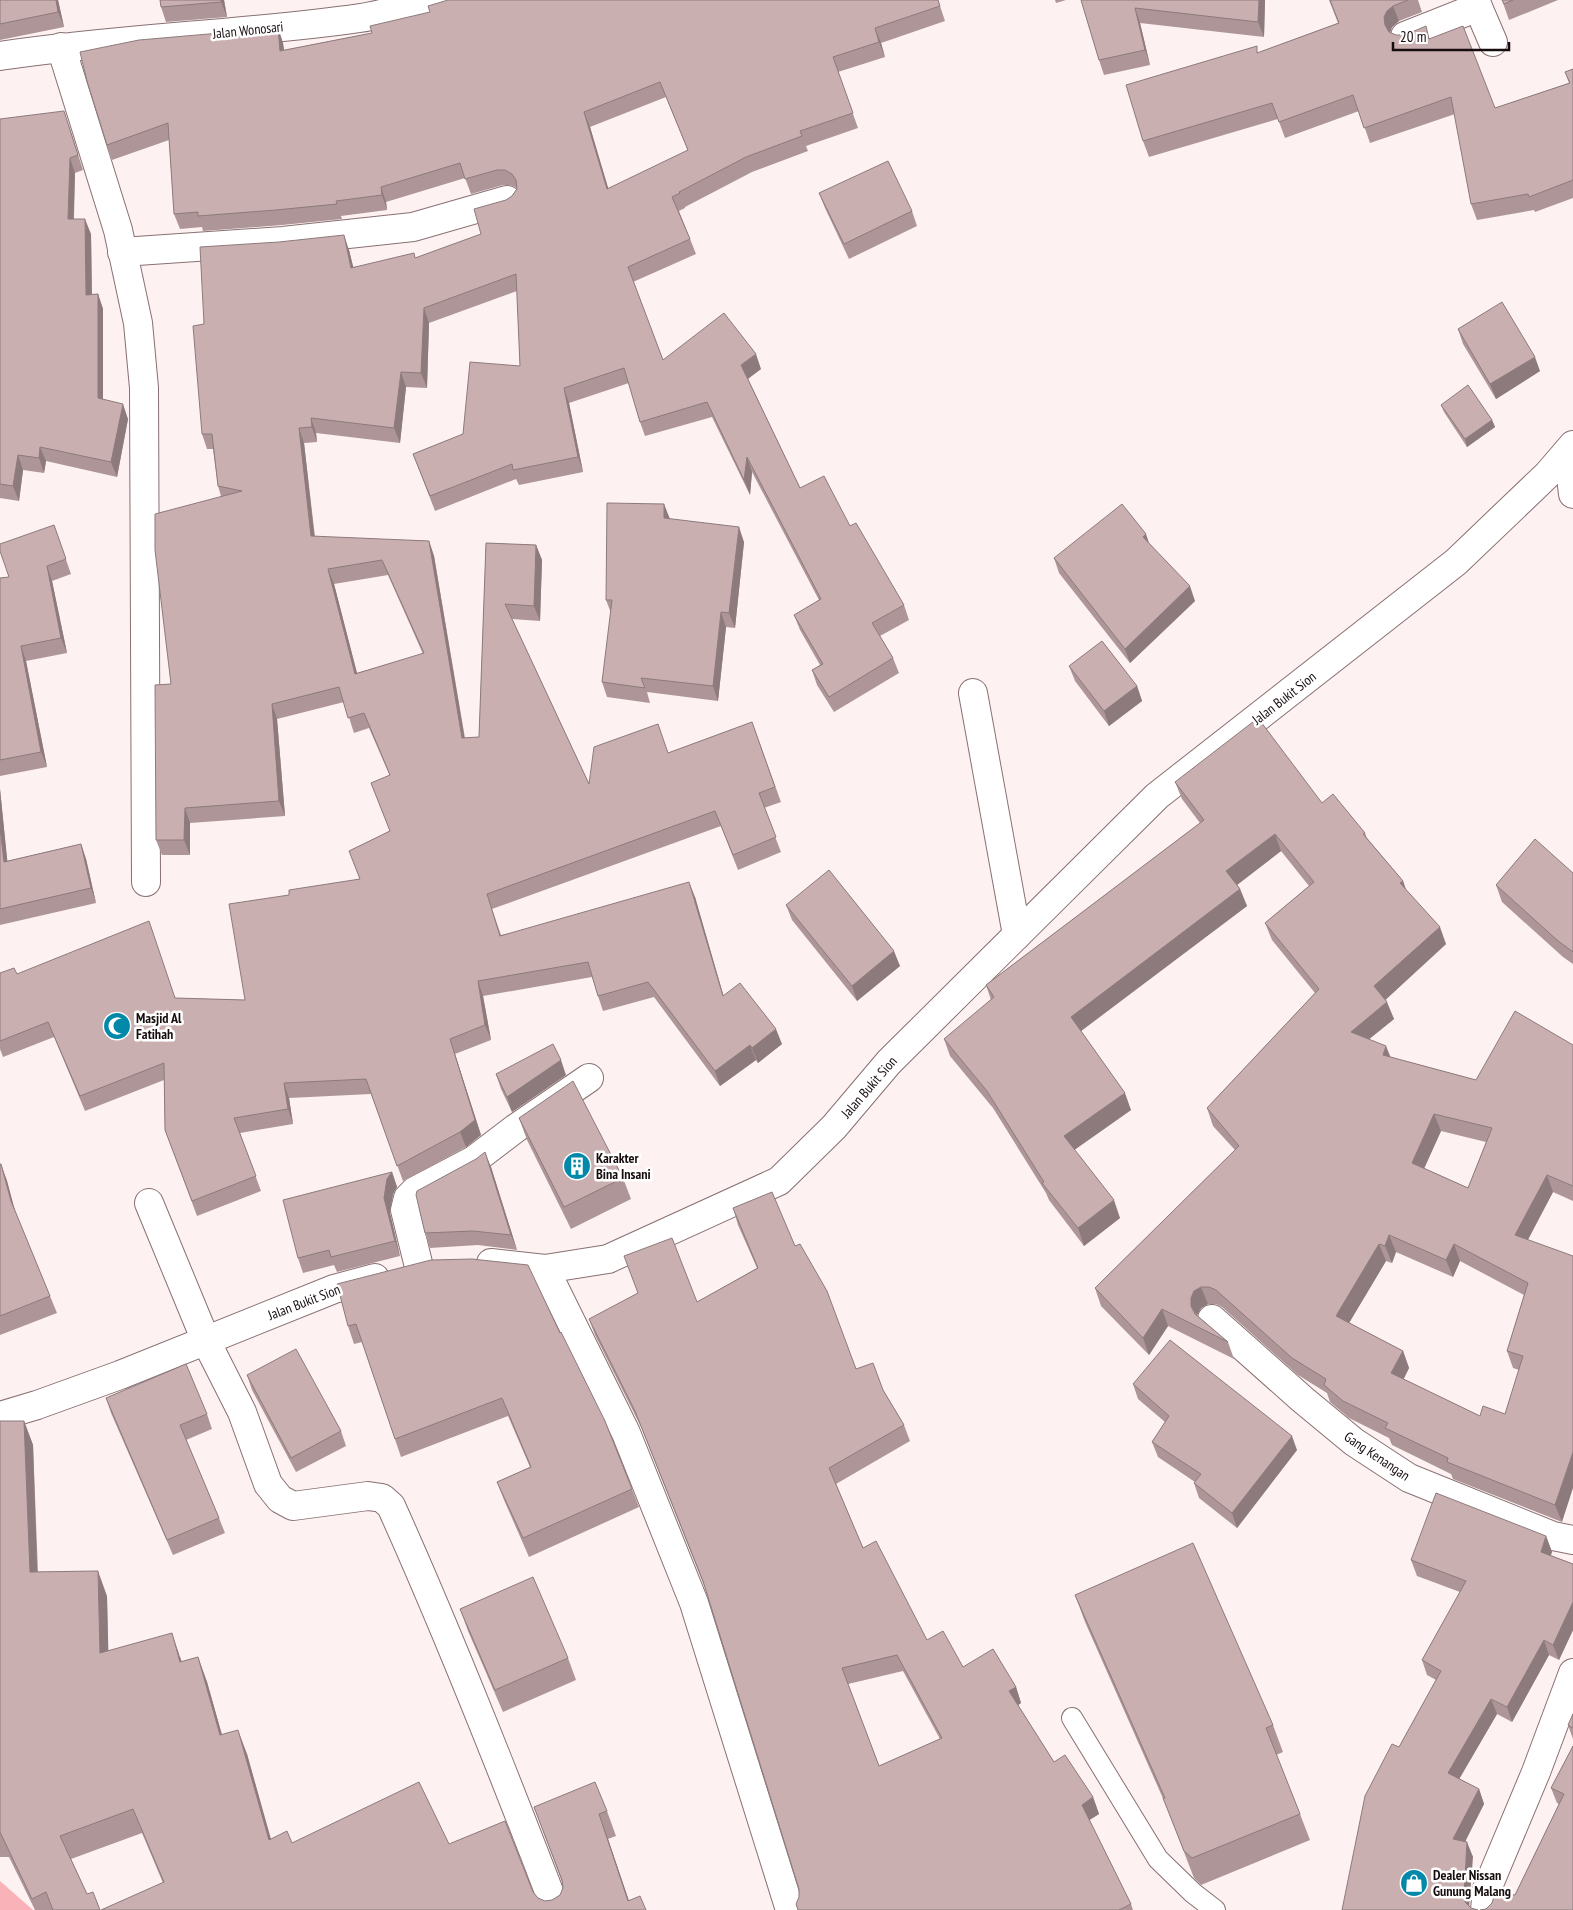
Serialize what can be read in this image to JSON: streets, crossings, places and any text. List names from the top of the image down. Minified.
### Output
{"streets":{"street":["Jalan Wonosari","Jalan Bukit Sion","Gang Kenangan"]},"places":{"mosque":["Masjid Al Fatihah"],"building":["Karakter Bina Insani"],"shop":["Dealer Nissan Gunung Malang"]},"scale_bar":"20 m"}
